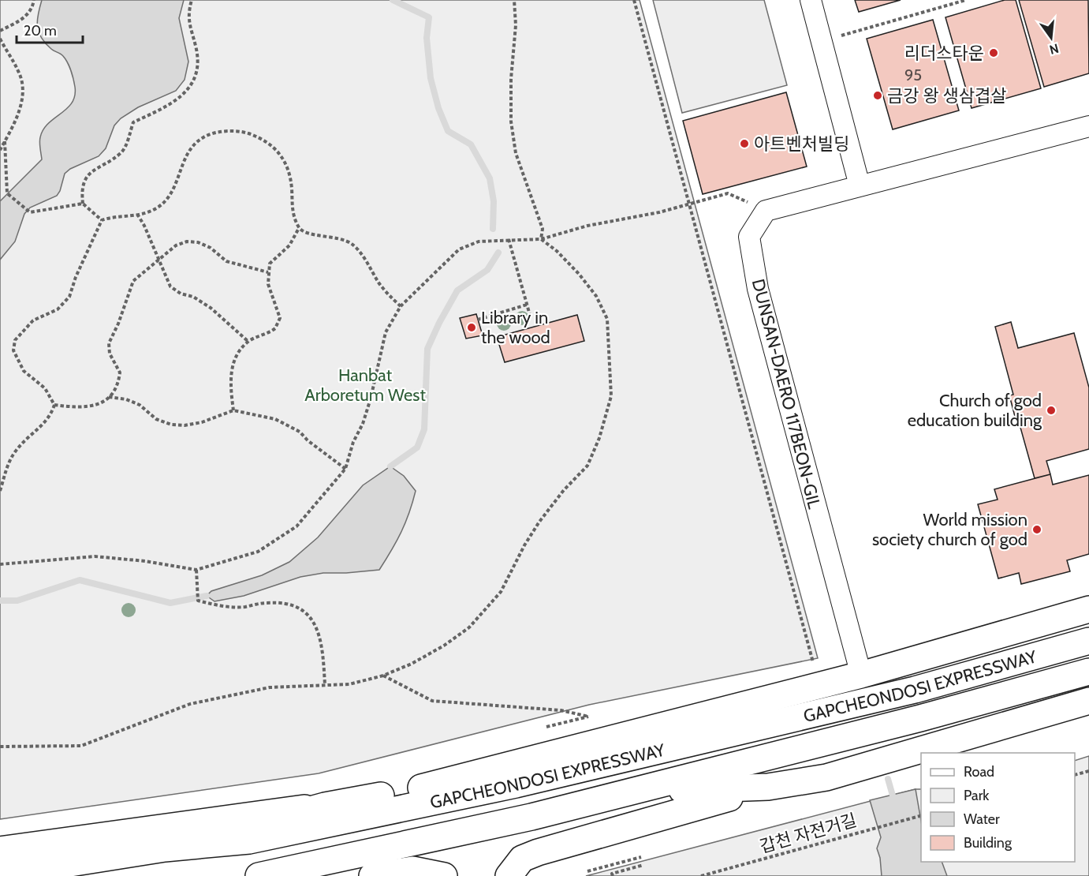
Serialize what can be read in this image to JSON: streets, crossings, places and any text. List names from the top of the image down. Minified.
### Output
{"streets":{"main road":["GAPCHEONDOSI EXPRESSWAY"],"street":["DUNSAN-DAERO 117BEON-GIL"],"path":["갑천 자전거길"]},"parks":["Hanbat Arboretum West"],"places":["리더스타운","금강 왕 생삼겹살","아트벤처빌딩","Library in the wood","Church of god education building","World mission society church of god"],"house_numbers":["95"],"legend":["Road","Park","Water","Building"],"scale_bar":"20 m","north":"bottom"}
